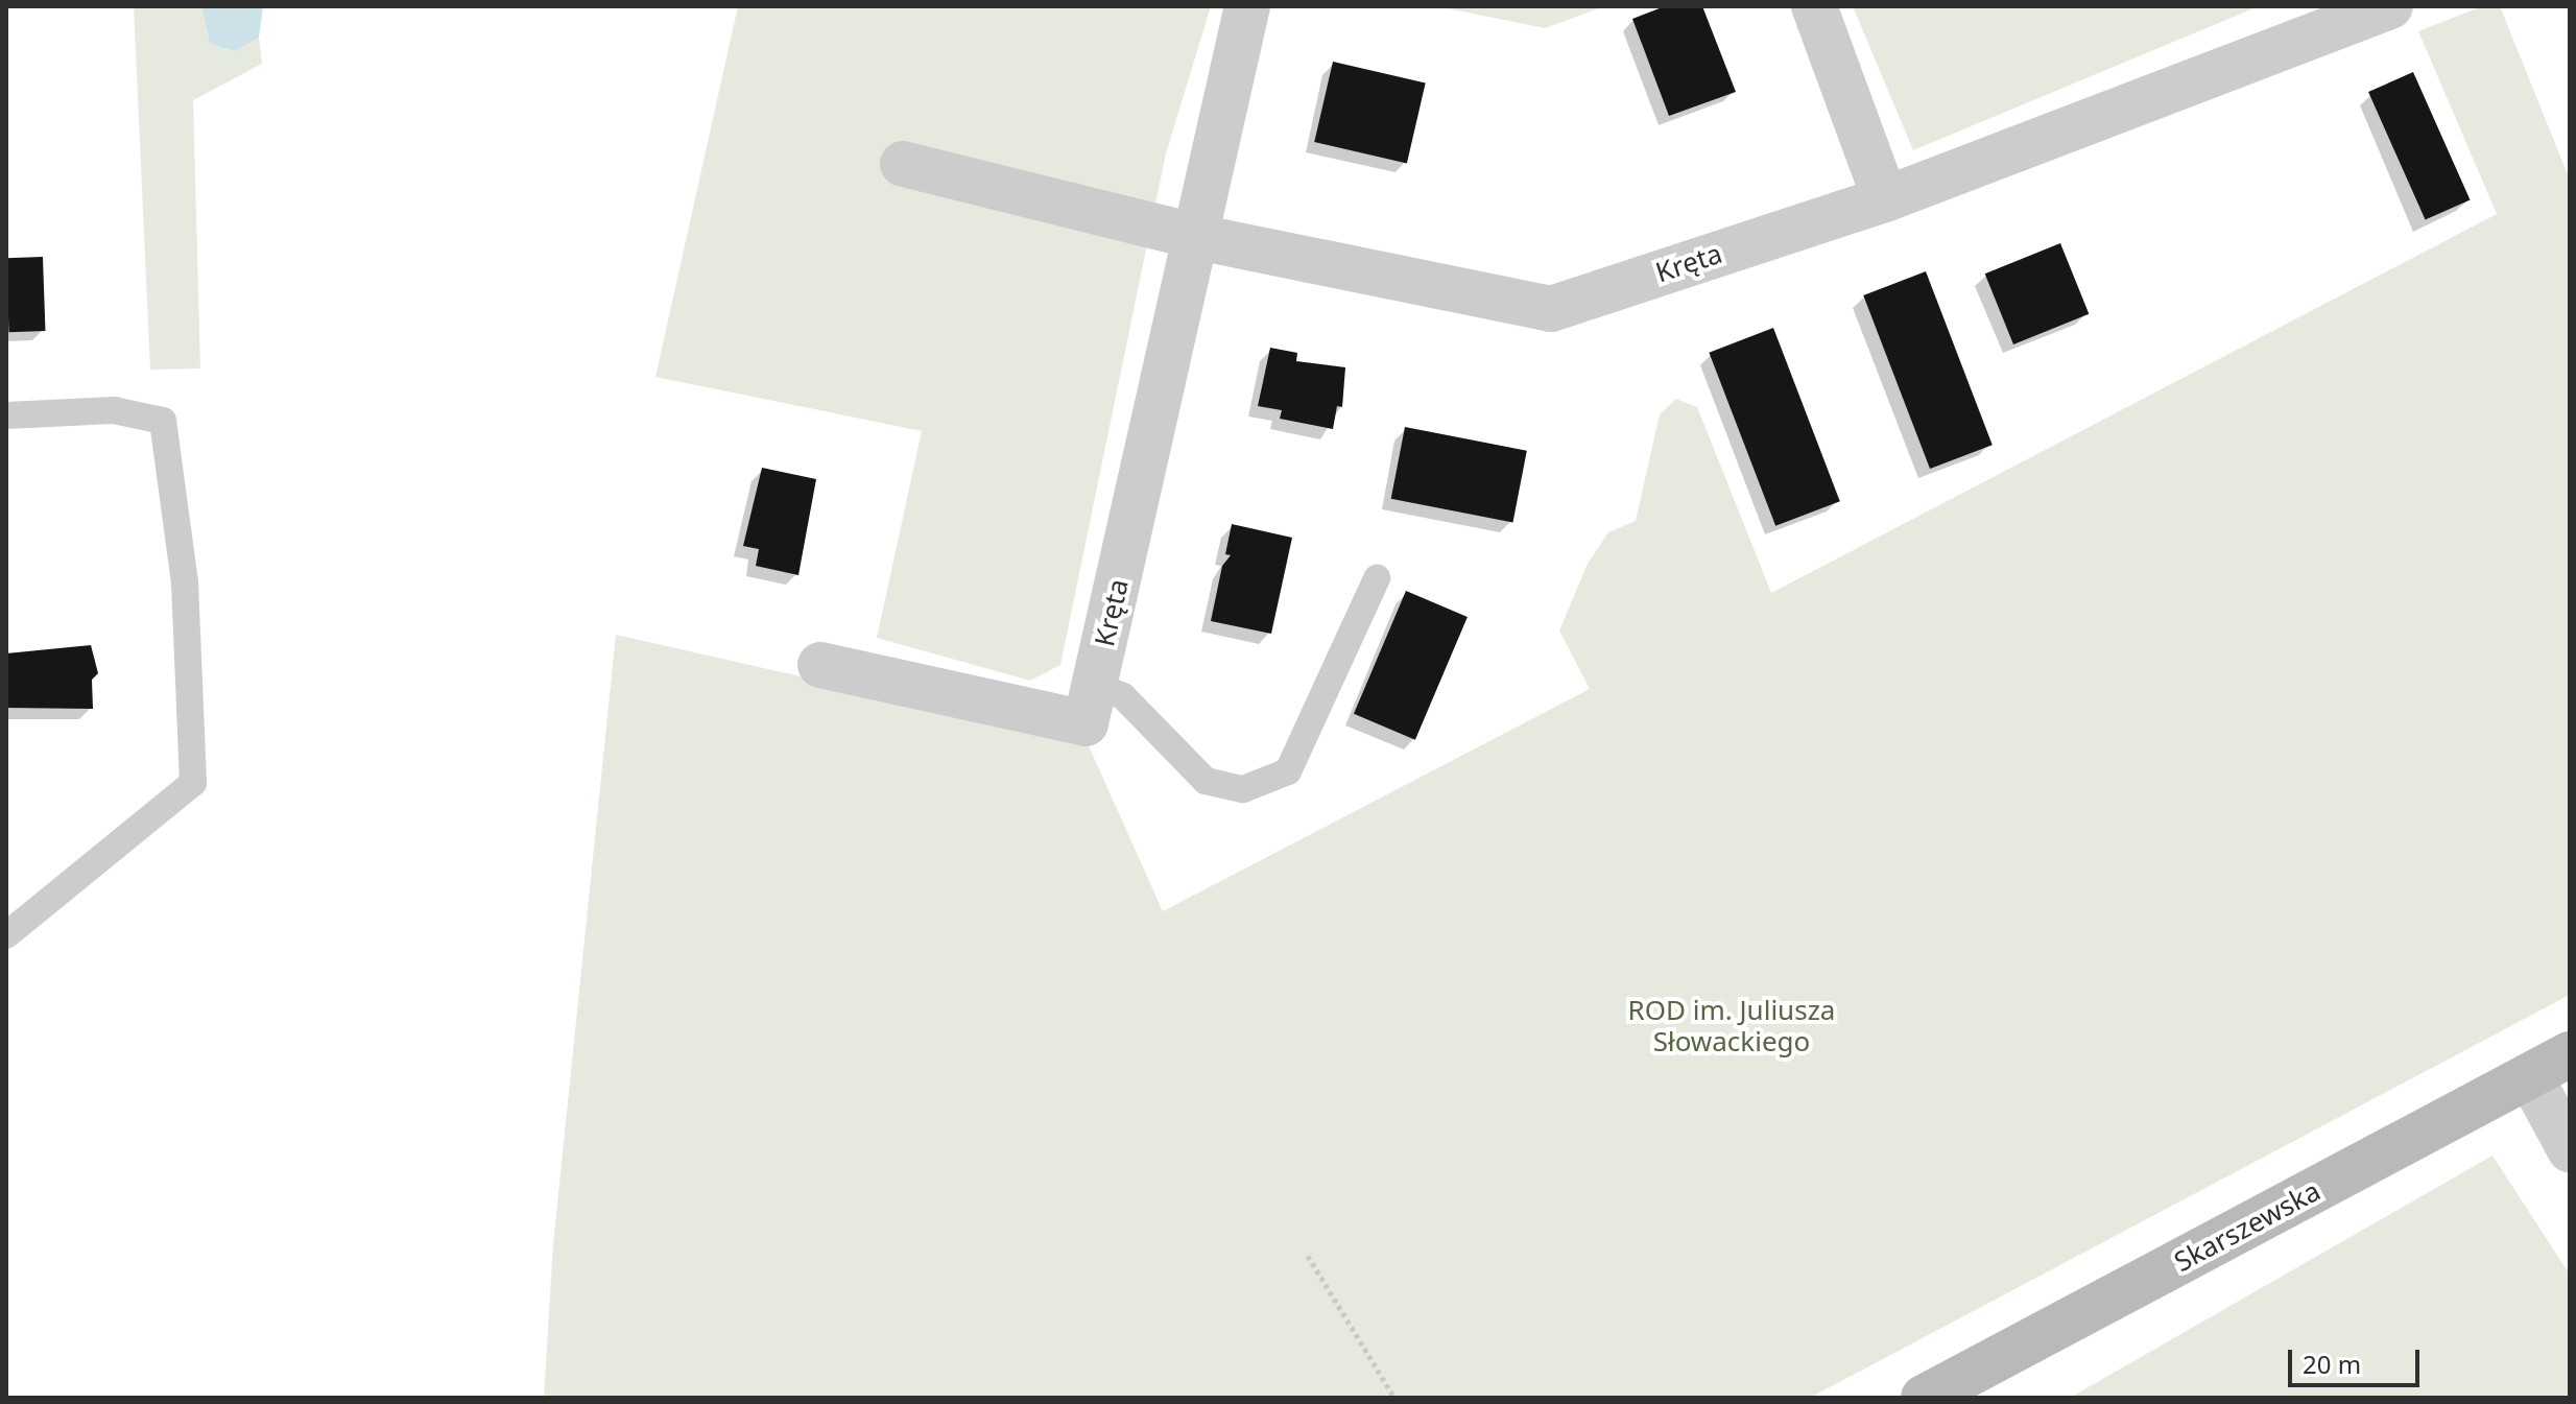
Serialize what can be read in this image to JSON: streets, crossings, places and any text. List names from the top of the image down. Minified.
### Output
{"streets":{"main road":["Skarszewska"],"street":["Kręta"]},"parks":["ROD im. Juliusza Słowackiego"],"scale_bar":"20 m"}
